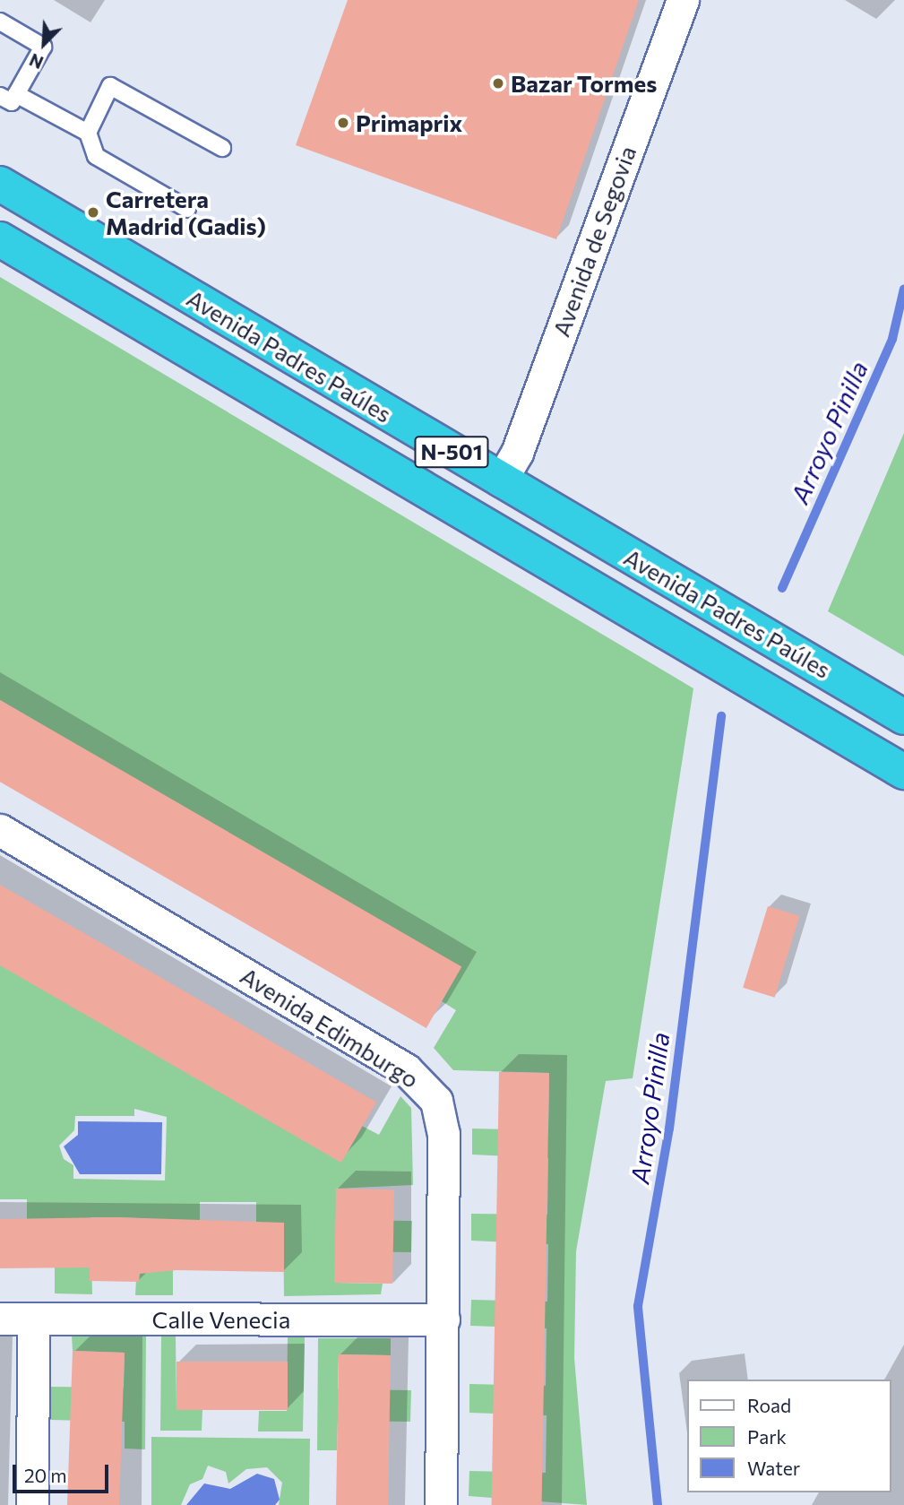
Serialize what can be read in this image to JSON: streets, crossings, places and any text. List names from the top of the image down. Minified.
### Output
{"streets":{"highway":["Avenida Padres Paúles","N-501"],"street":["Avenida de Segovia","Avenida Edimburgo","Calle Venecia"]},"crossings":[["Avenida de Segovia","Avenida Padres Paúles"],["Avenida Edimburgo","Calle Venecia"]],"water":["Arroyo Pinilla"],"places":["Bazar Tormes","Primaprix","Carretera Madrid (Gadis)"],"legend":["Road","Park","Water"],"scale_bar":"20 m","north":"bottom left"}
